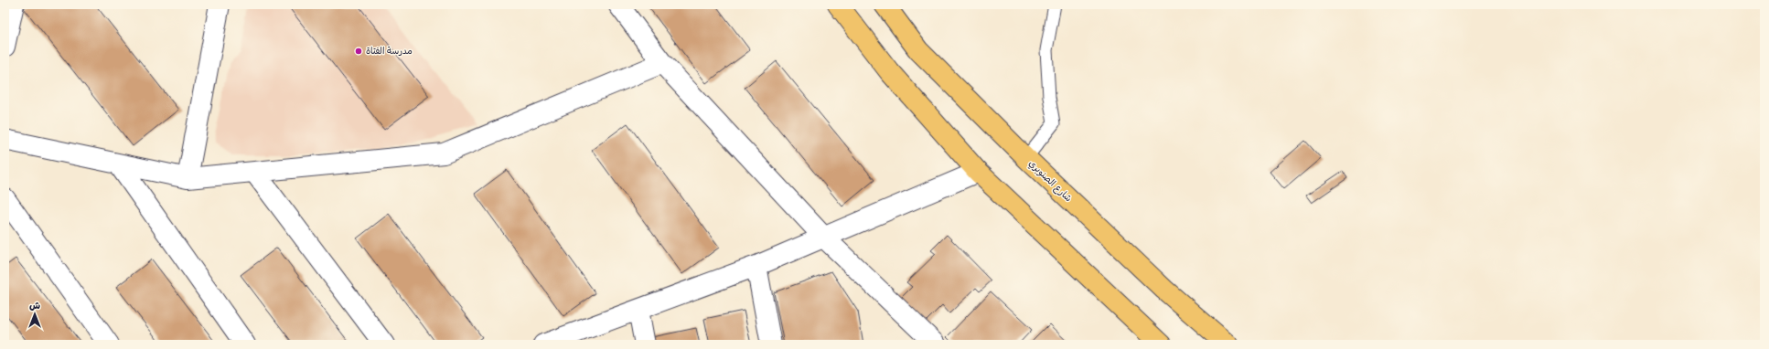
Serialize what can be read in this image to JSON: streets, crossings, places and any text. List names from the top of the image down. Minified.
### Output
{"streets":{"main road":["شارع الصنوبري"]},"places":["مدرسة الفتاة"],"north":"top"}
